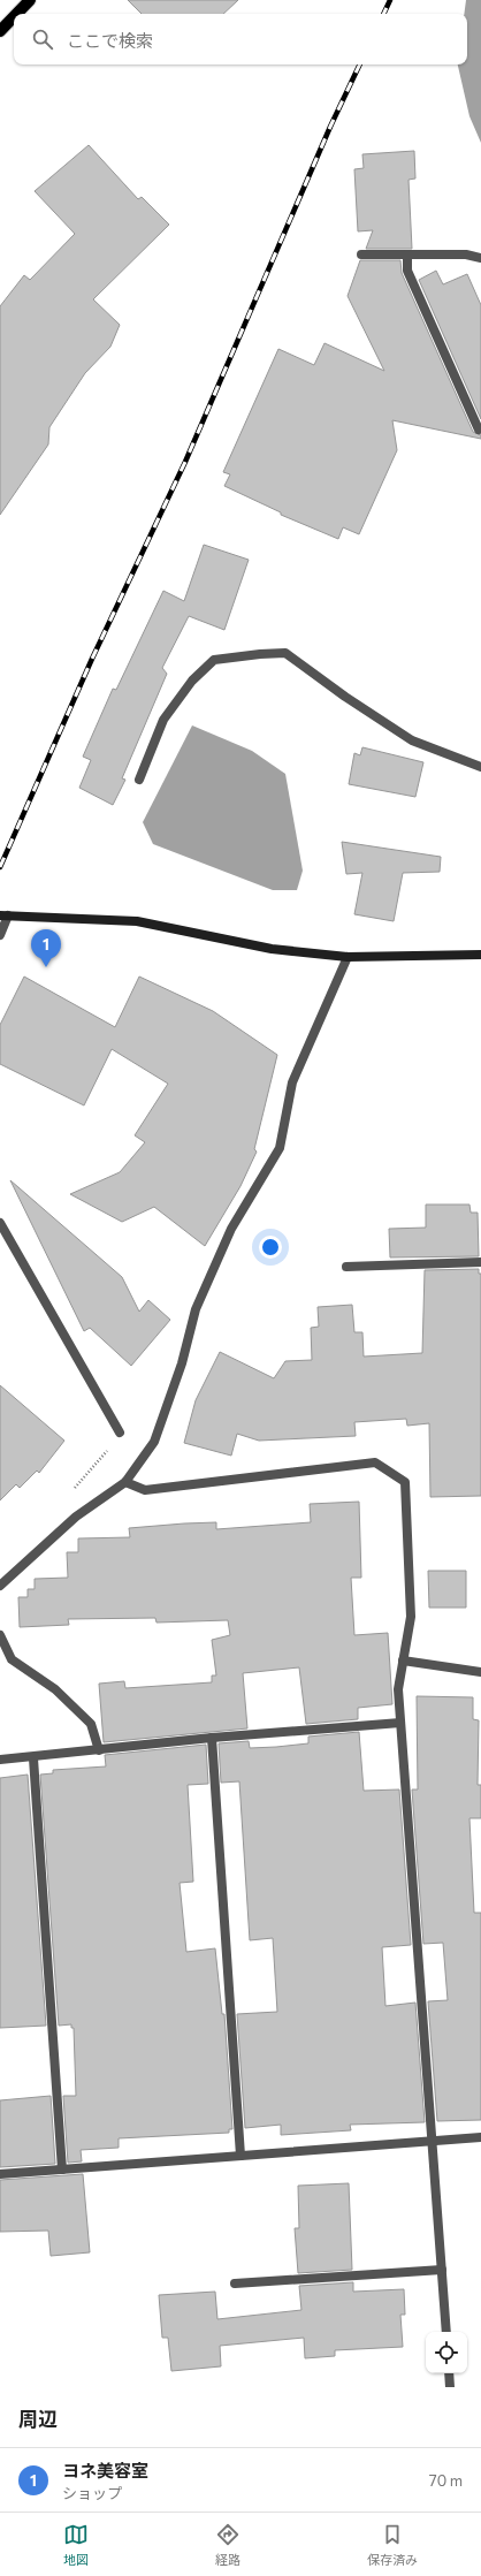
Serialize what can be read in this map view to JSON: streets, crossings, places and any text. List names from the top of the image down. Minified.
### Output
{"page":{"search":"ここで検索","pins":"1","heading":"周辺","list":[{"mark":"1","name":"ヨネ美容室","note":"ショップ","value":"70 m"}],"nav":["地図","経路","保存済み"]}}
